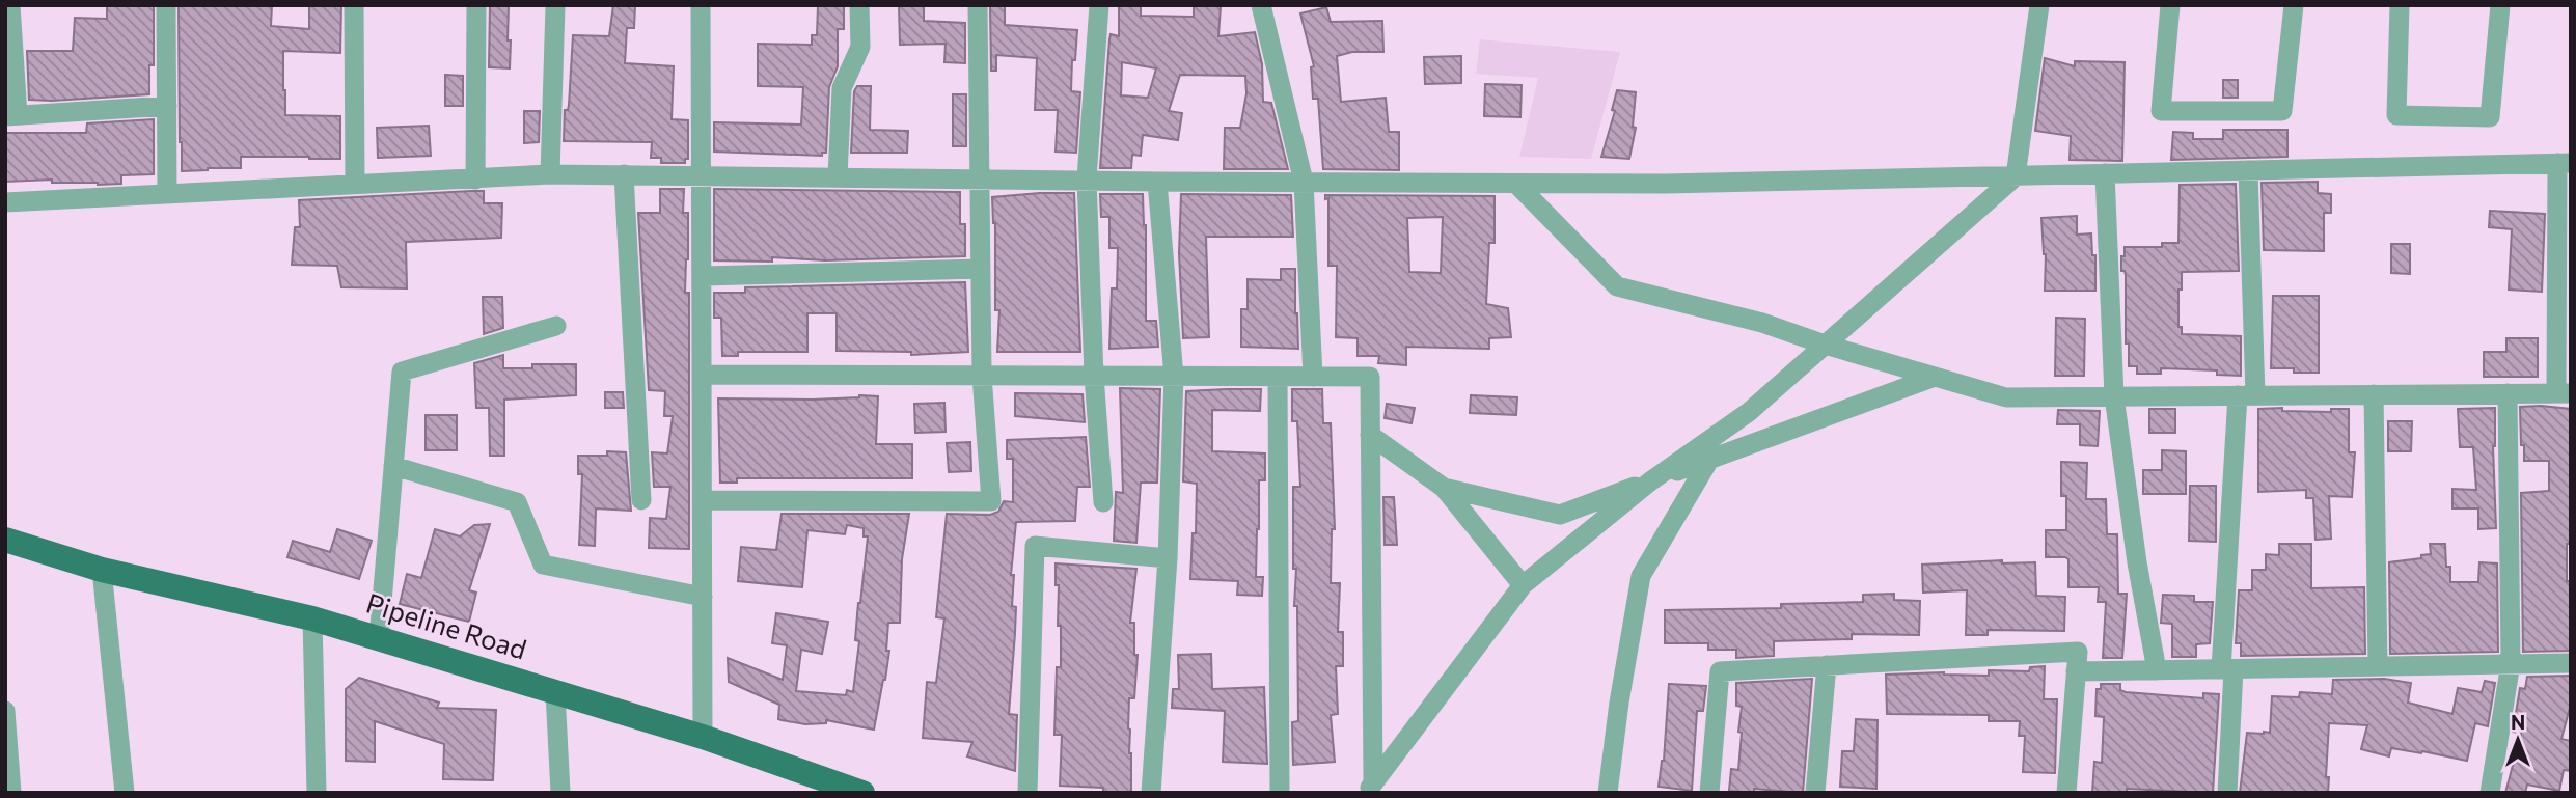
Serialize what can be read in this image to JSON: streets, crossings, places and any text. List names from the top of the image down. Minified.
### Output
{"streets":{"main road":["Pipeline Road"]},"north":"top"}
